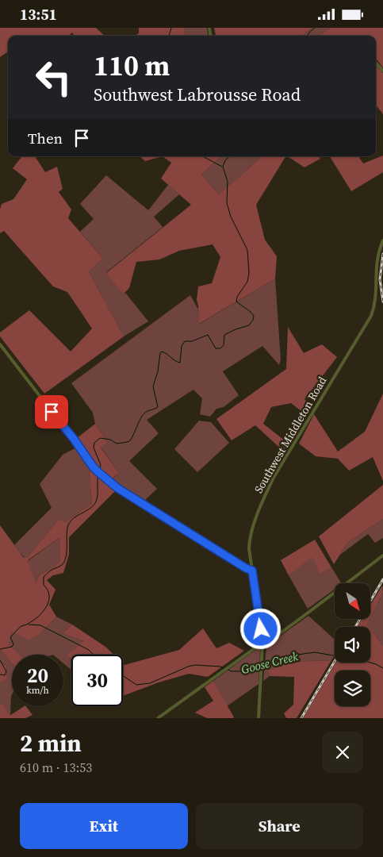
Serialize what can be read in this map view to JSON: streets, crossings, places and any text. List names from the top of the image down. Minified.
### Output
{"streets":{"street":["Southwest Middleton Road"]},"water":["Goose Creek"],"north":"bottom right","page":{"status":"13:51","turn":["110 m","Southwest Labrousse Road"],"then":"Then","speed":"20 km/h","limit":"30","heading":["2 min","610 m · 13:53"],"buttons":["Exit","Share"]}}
